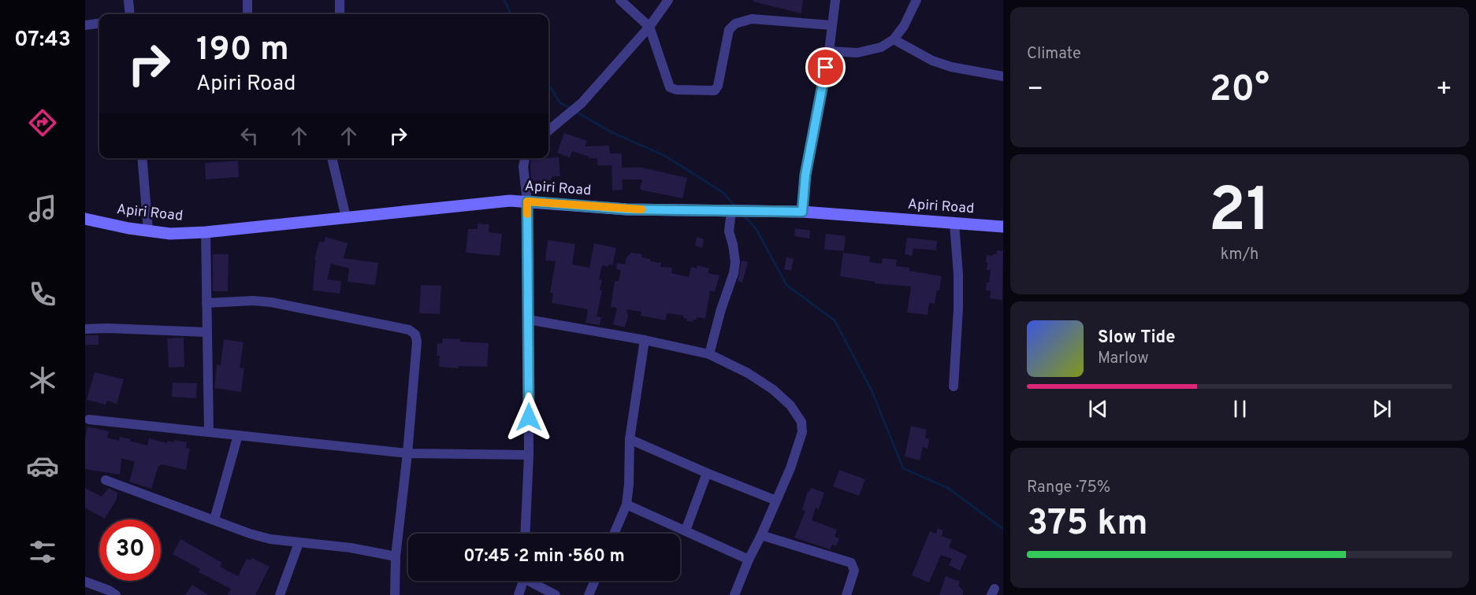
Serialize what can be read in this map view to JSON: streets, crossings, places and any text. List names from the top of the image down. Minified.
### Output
{"streets":{"street":["Apiri Road"]},"page":{"tabs":"07:43","tile":["Climate",["21","km/h"],["Range · 75%","375 km"]],"turn":["190 m","Apiri Road"],"heat":["−","20°","+"],"song":["Slow Tide","Marlow"],"limit":"30","trip":"07:45 · 2 min · 560 m"}}
